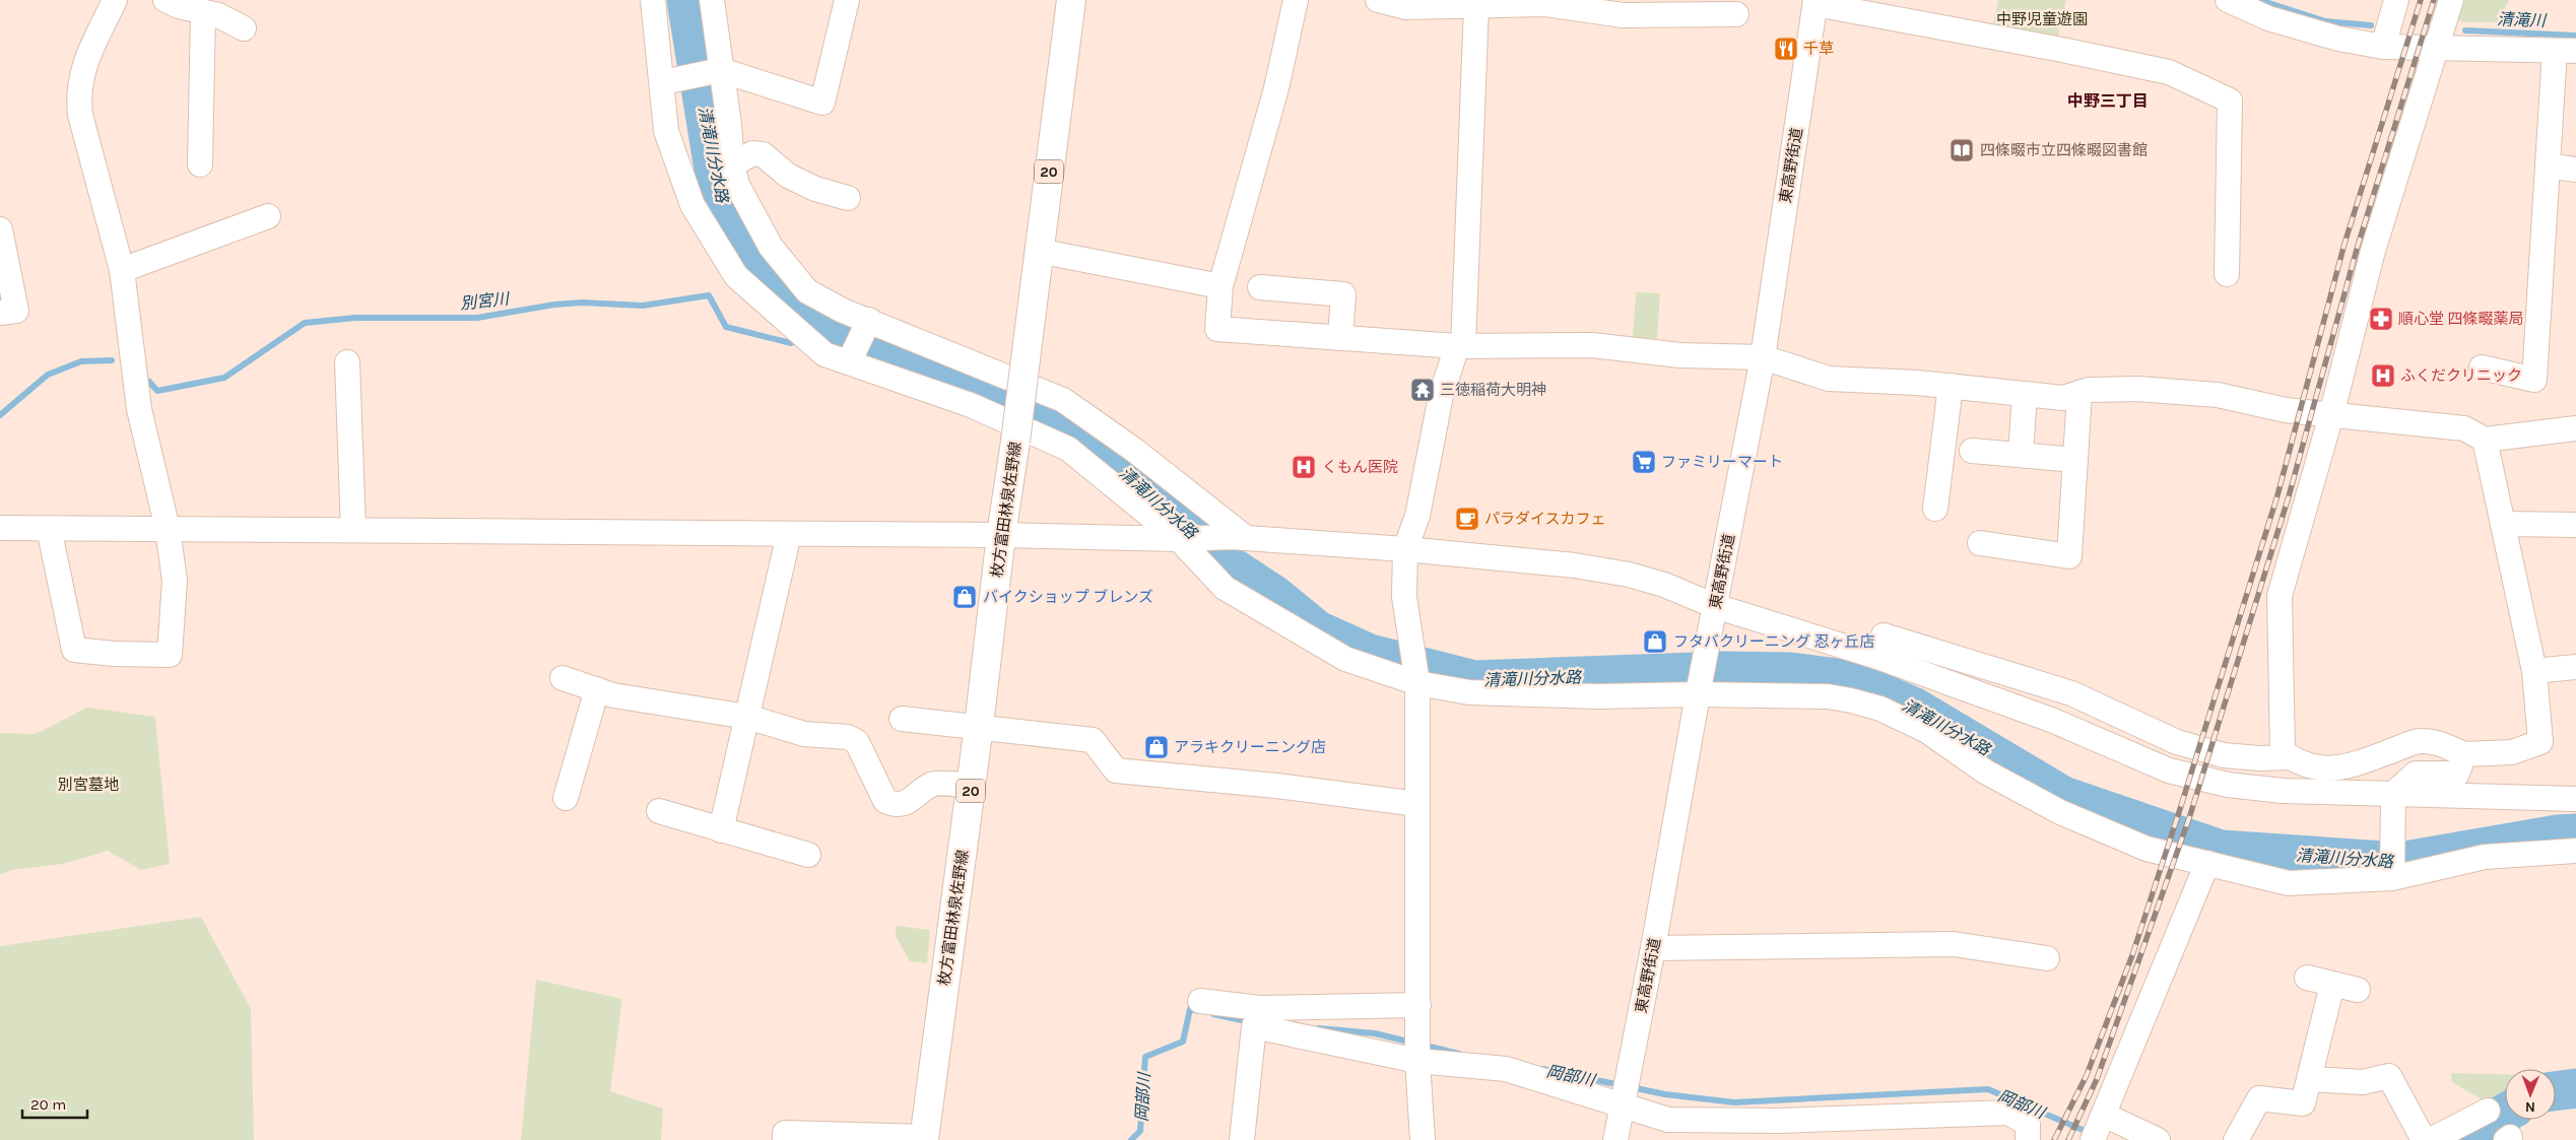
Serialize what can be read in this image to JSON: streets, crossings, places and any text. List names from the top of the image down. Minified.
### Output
{"streets":{"main road":["20","枚方富田林泉佐野線"],"street":["東高野街道"]},"districts":["中野三丁目"],"water":["清滝川","清滝川分水路","別宮川","岡部川"],"parks":["中野児童遊園","別宮墓地"],"places":{"restaurant":["千草"],"library":["四條畷市立四條畷図書館"],"pharmacy":["順心堂 四條畷薬局"],"hospital":["ふくだクリニック","くもん医院"],"temple":["三徳稲荷大明神"],"supermarket":["ファミリーマート"],"cafe":["パラダイスカフェ"],"shop":["バイクショップ ブレンズ","フタバクリーニング 忍ヶ丘店","アラキクリーニング店"]},"scale_bar":"20 m","north":"bottom"}
